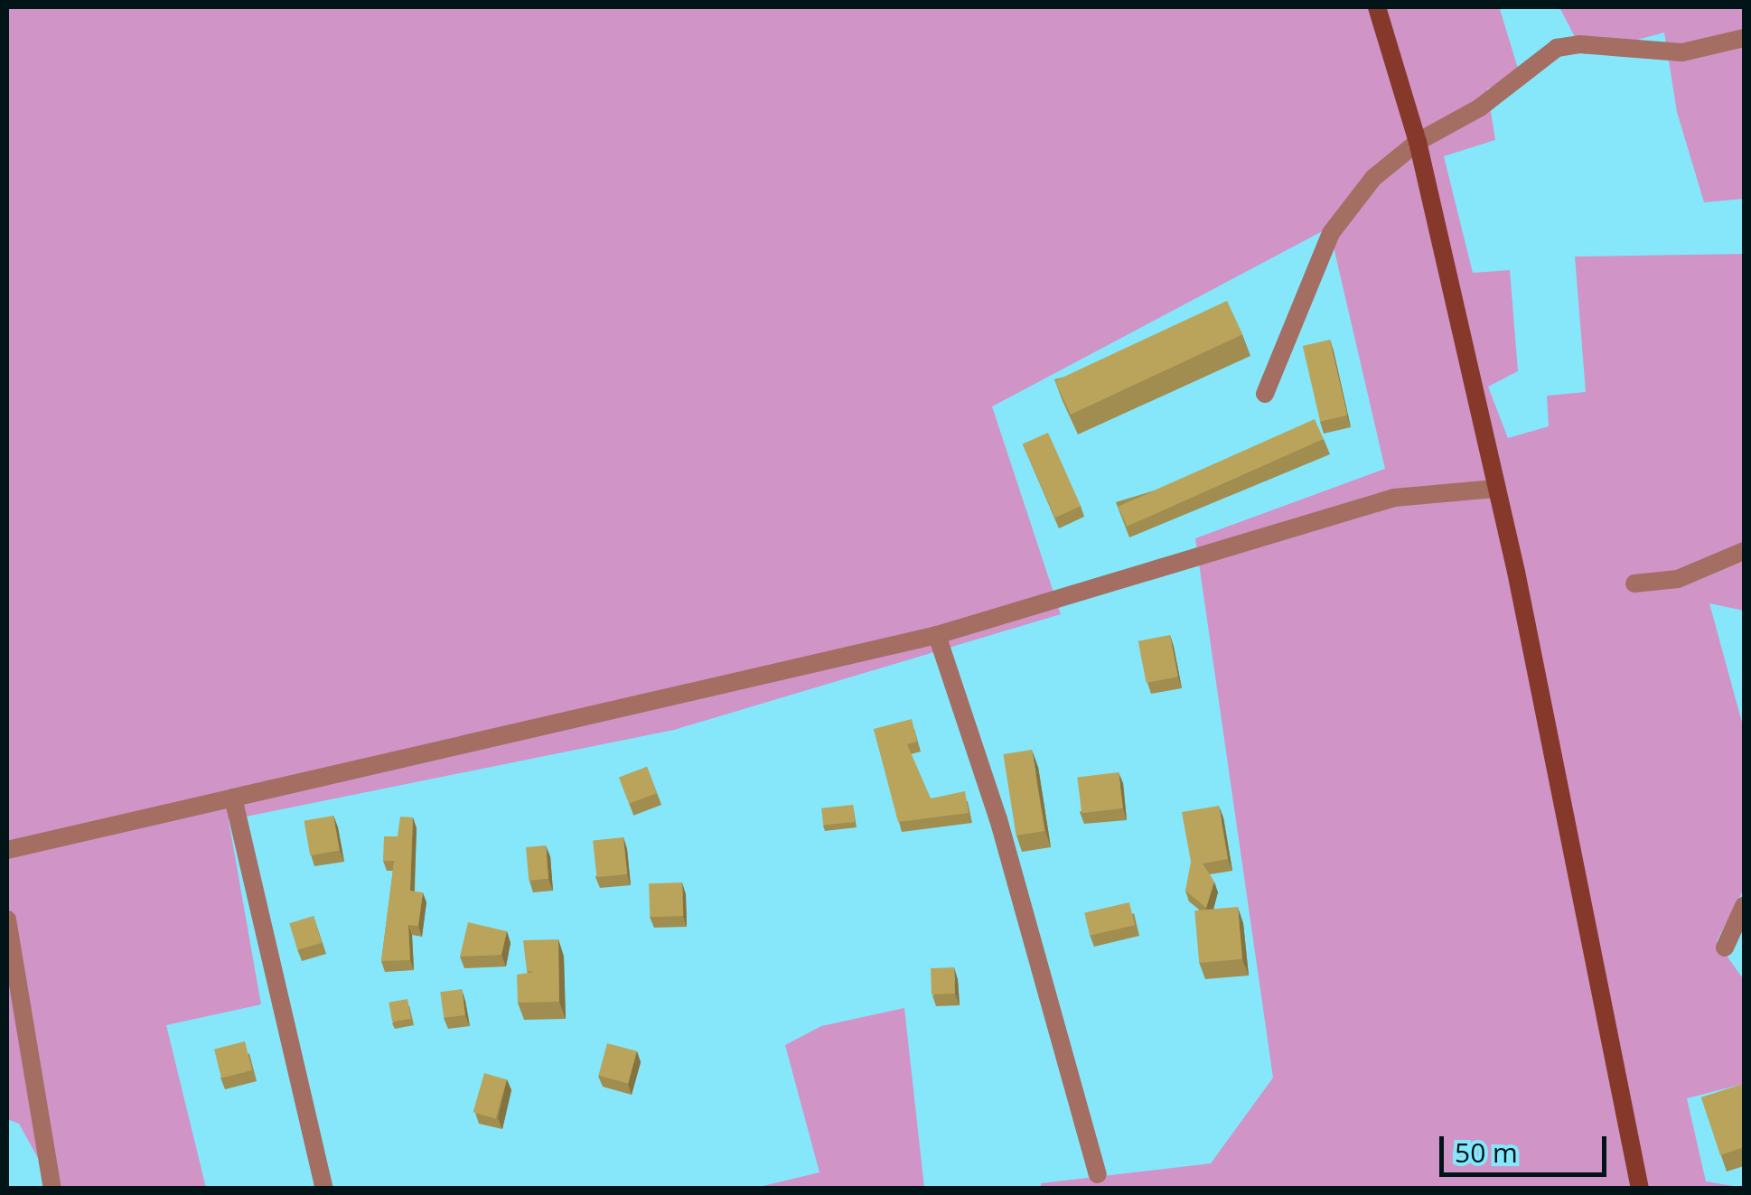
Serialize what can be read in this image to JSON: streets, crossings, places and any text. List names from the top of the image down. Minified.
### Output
{"scale_bar":"50 m"}
